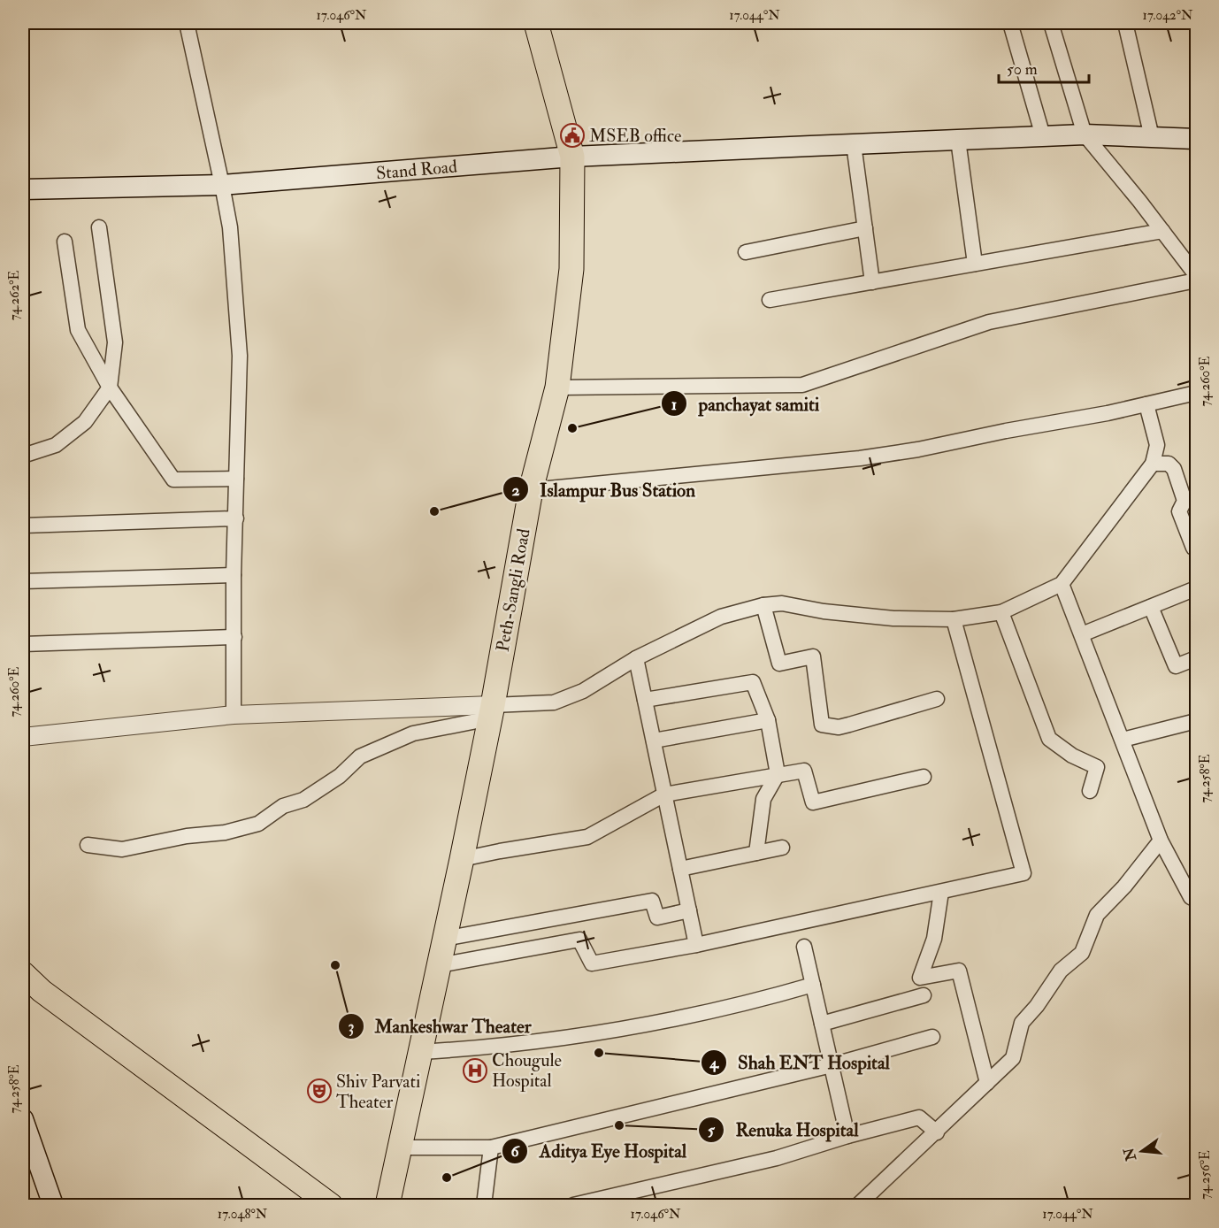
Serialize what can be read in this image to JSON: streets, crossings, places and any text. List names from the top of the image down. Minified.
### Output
{"streets":{"highway":["Peth-Sangli Road"],"main road":["Stand Road"]},"crossings":[["Stand Road","Peth-Sangli Road"]],"places":{"public building":["MSEB office"],"other":["panchayat samiti","Islampur Bus Station","Mankeshwar Theater","Shah ENT Hospital","Renuka Hospital","Aditya Eye Hospital"],"hospital":["Chougule Hospital"],"theatre":["Shiv Parvati Theater"]},"scale_bar":"50 m","north":"left","coordinates":["17.046°N","17.044°N","17.042°N","74.262°E","74.260°E","74.258°E","74.256°E","17.048°N"]}
